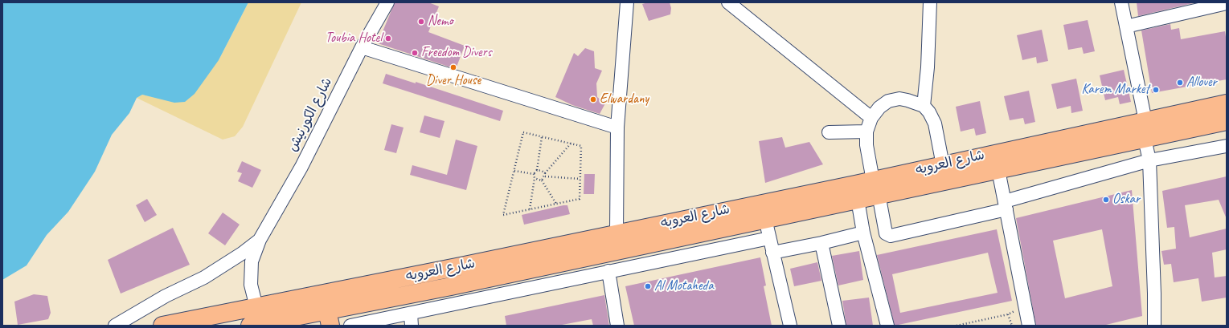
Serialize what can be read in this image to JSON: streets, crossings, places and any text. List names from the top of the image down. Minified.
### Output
{"streets":{"main road":["شارع العروبه"],"street":["شارع الكورنيش"]},"crossings":[["شارع الكورنيش","شارع العروبه"]],"places":["Nemo","Toubia Hotel","Freedom Divers","Diver House","Allover","Karem Market","Elwardany","Oskar","Al Motaheda"]}
